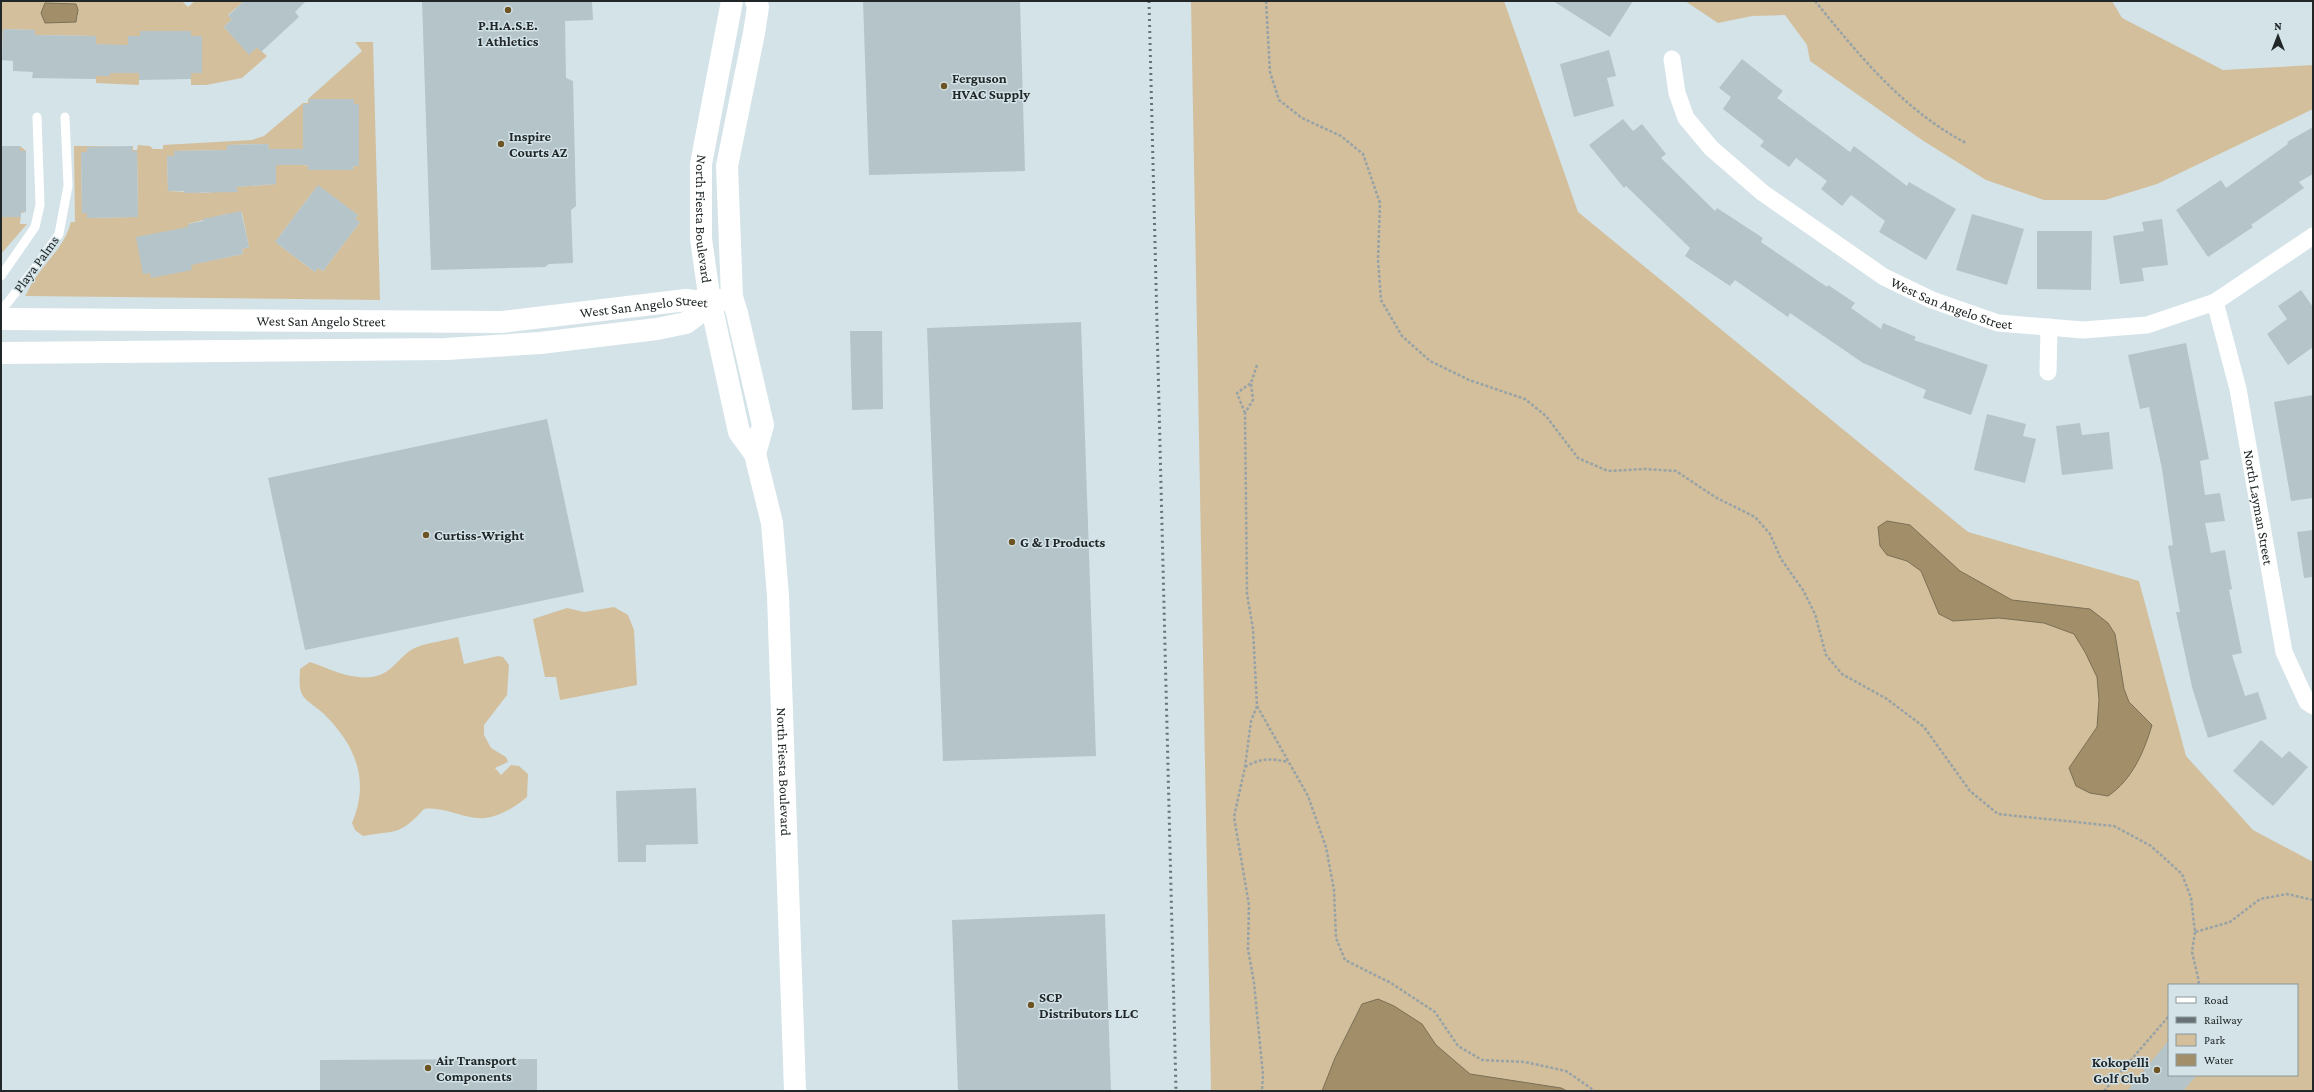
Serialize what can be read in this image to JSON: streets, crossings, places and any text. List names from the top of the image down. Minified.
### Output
{"streets":{"street":["North Fiesta Boulevard","West San Angelo Street","North Layman Street"],"lane":["Playa Palms"]},"crossings":[["North Fiesta Boulevard","West San Angelo Street"],["West San Angelo Street","North Layman Street"]],"places":["P.H.A.S.E. 1 Athletics","Ferguson HVAC Supply","Inspire Courts AZ","Curtiss-Wright","G & I Products","SCP Distributors LLC","Air Transport Components","Kokopelli Golf Club"],"legend":["Road","Railway","Park","Water"],"north":"top"}
